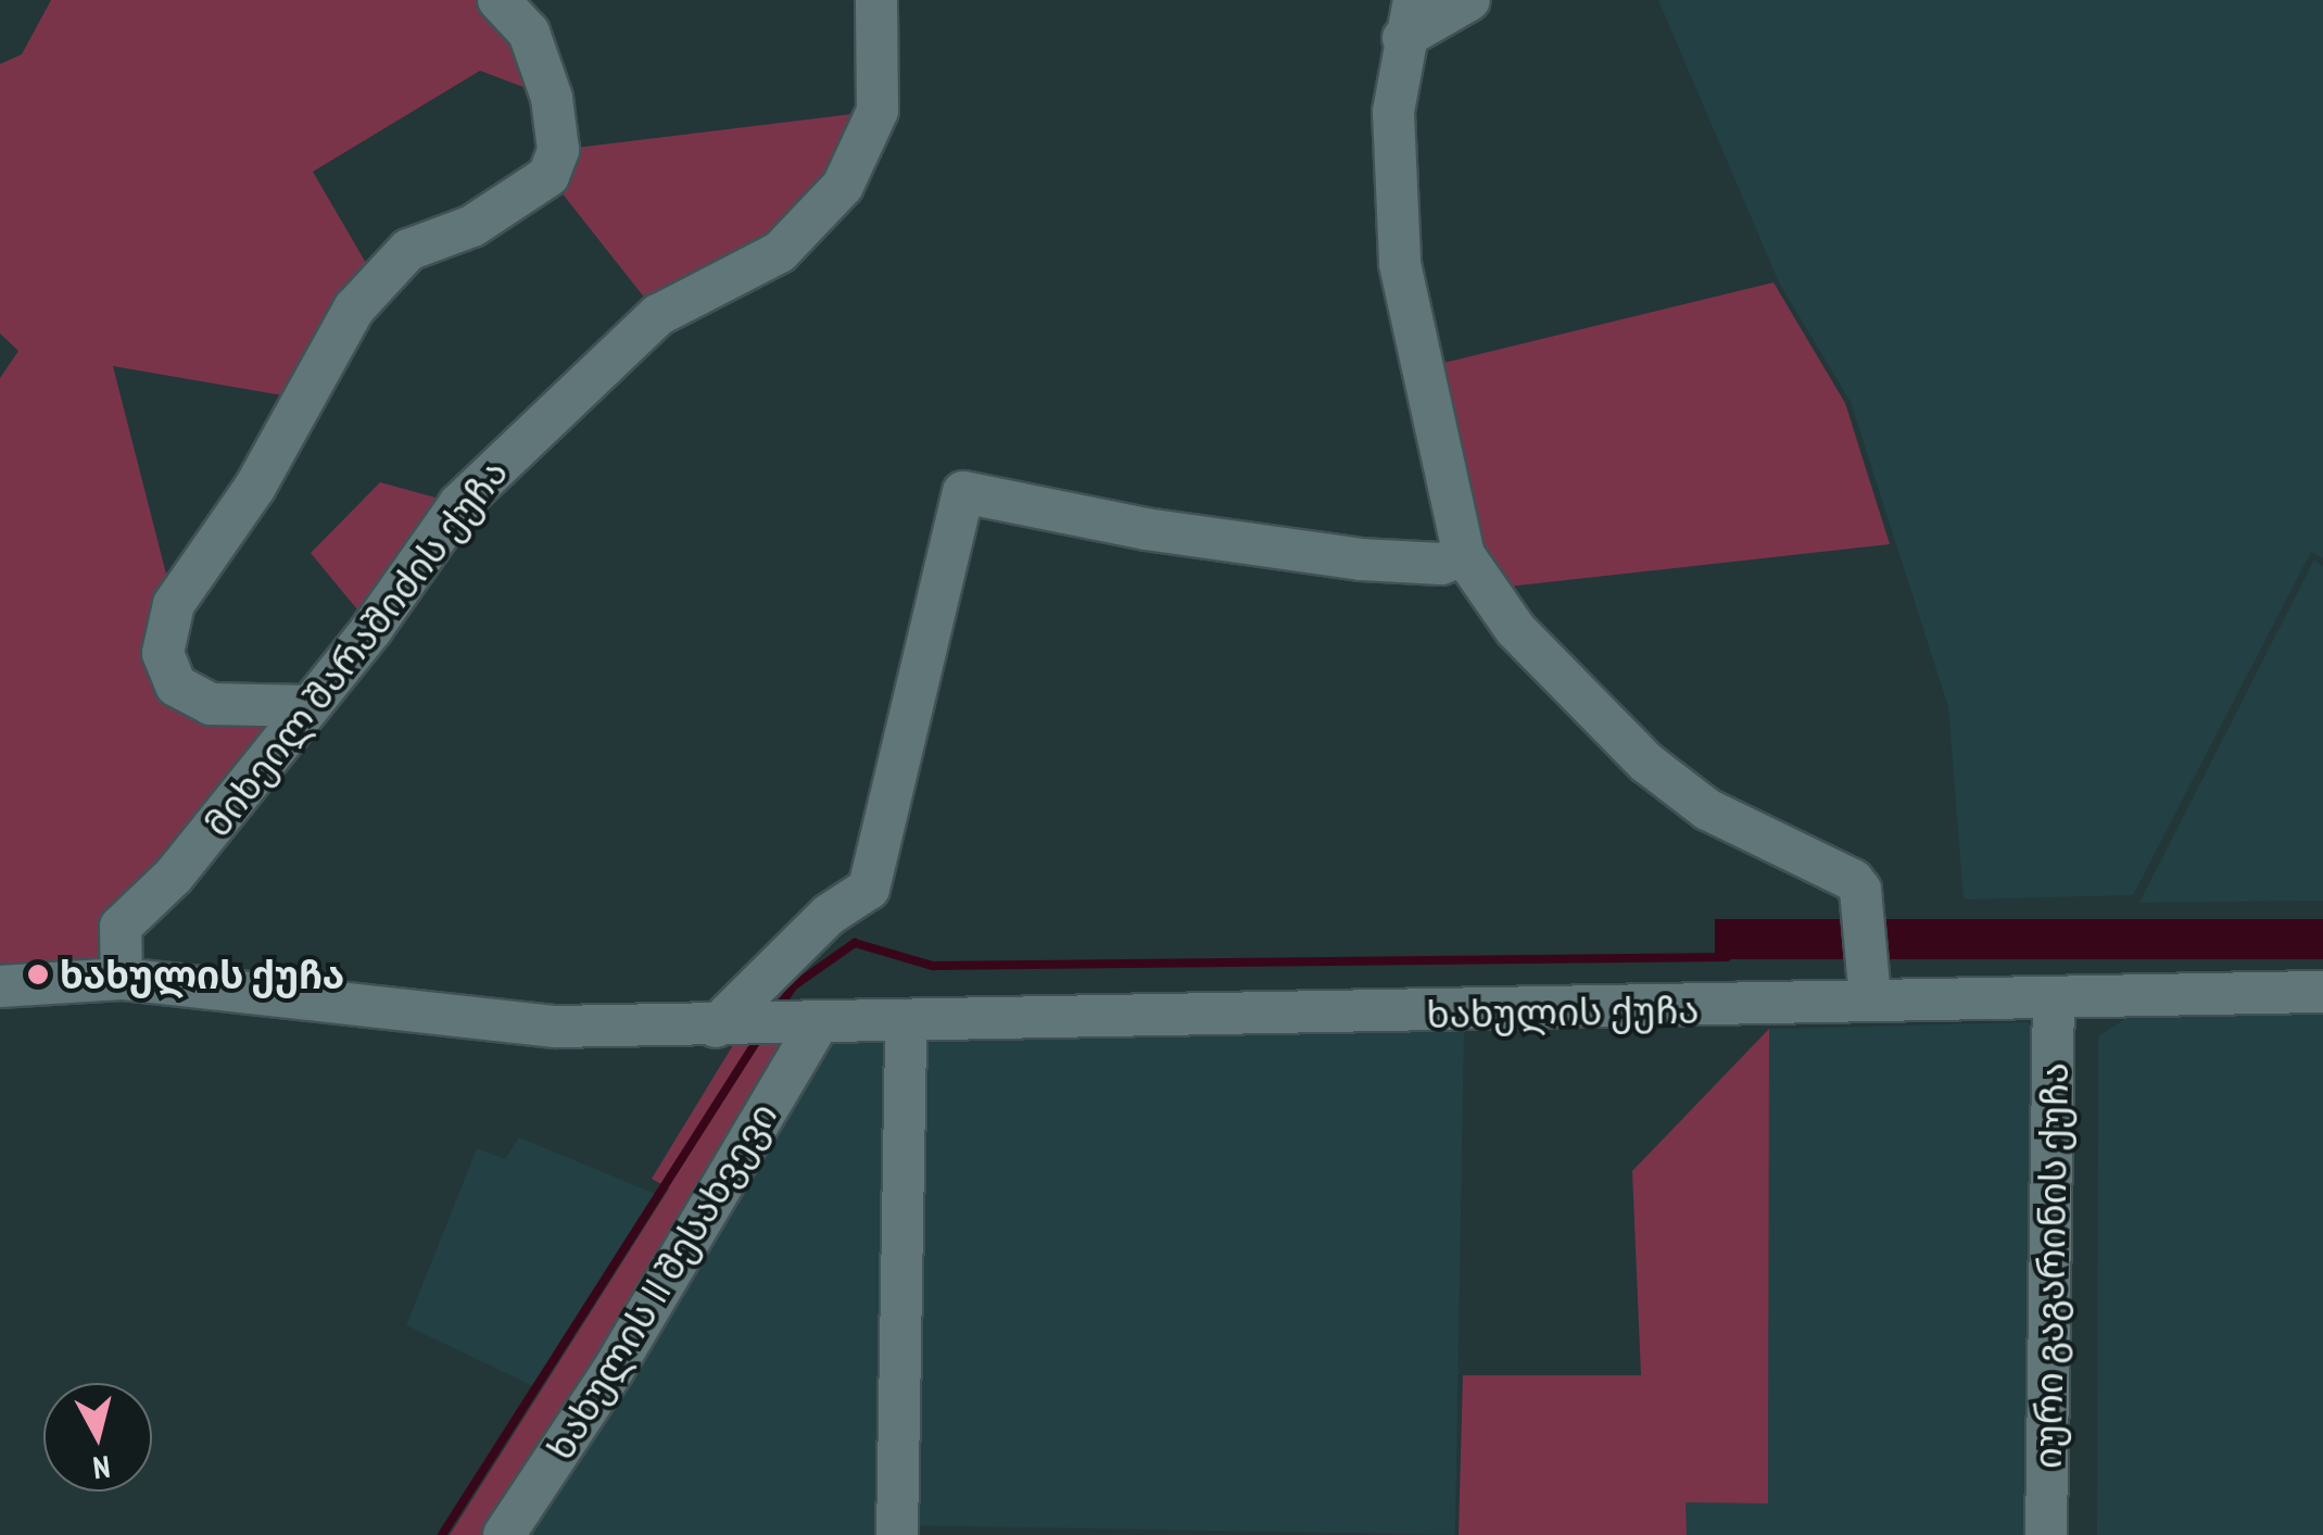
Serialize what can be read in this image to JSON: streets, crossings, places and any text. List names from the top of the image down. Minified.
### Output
{"streets":{"street":["მიხეილ შარაშიძის ქუჩა","ხახულის ქუჩა","იური გაგარინის ქუჩა","ხახულის II შესახვევი"]},"crossings":[["ხახულის ქუჩა","იური გაგარინის ქუჩა"],["ხახულის ქუჩა","ხახულის II შესახვევი"]],"places":["ხახულის ქუჩა"],"north":"bottom"}
